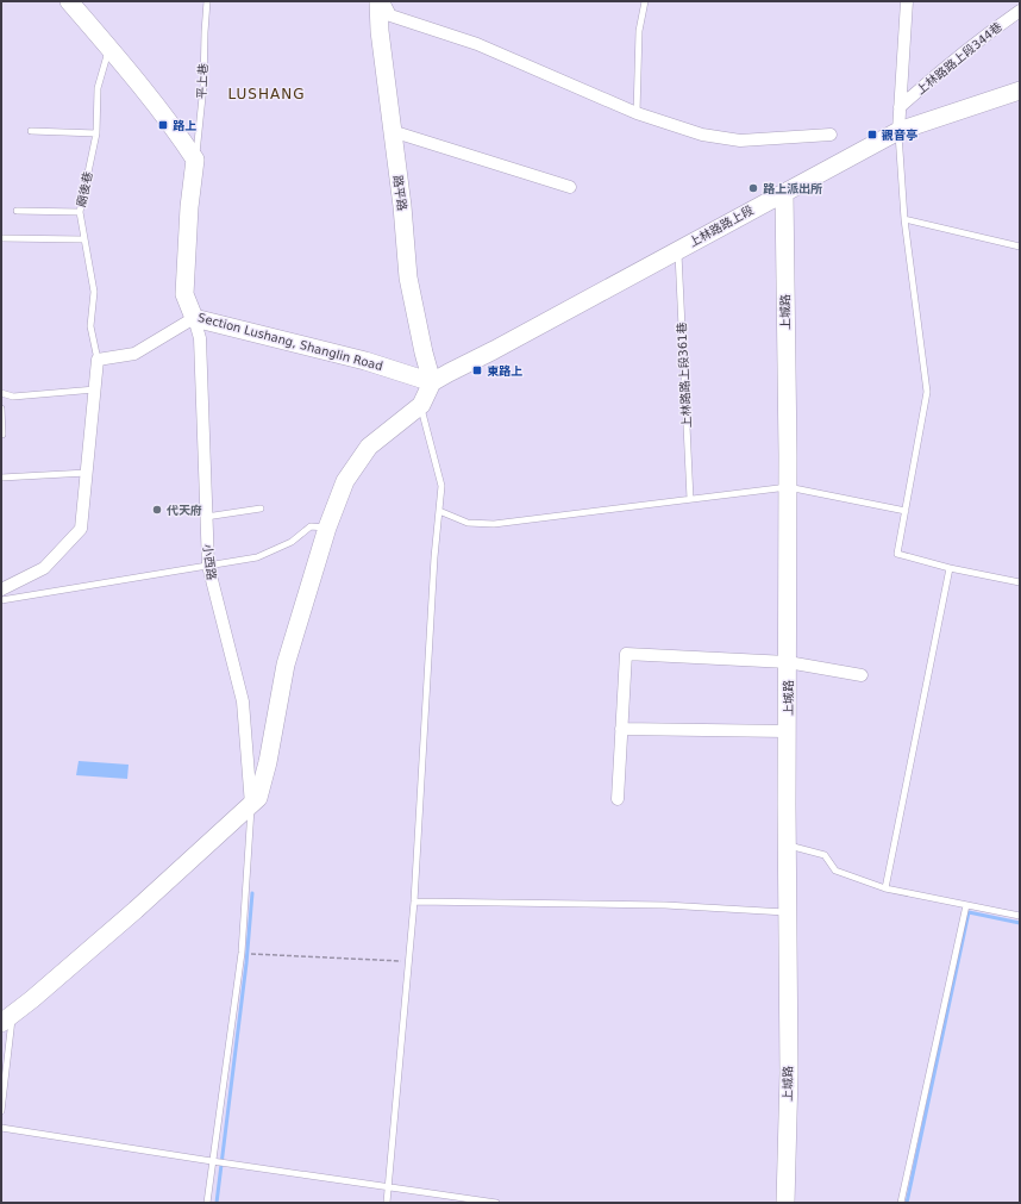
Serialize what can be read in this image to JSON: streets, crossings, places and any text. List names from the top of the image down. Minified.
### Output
{"streets":{"street":["上林路路上段344巷","路平路","上林路路上段","上城路","Section Lushang, Shanglin Road","小西路"],"lane":["平上巷","廟後巷","上林路路上段361巷"]},"crossings":[["平上巷","Section Lushang, Shanglin Road"],["路平路","上林路路上段"],["路平路","Section Lushang, Shanglin Road"],["上林路路上段","上城路"],["上林路路上段","Section Lushang, Shanglin Road"],["上林路路上段","上林路路上段361巷"],["Section Lushang, Shanglin Road","小西路"]],"districts":["LUSHANG"],"places":{"transit":["路上","觀音亭","東路上"],"other":["路上派出所","代天府"]}}
